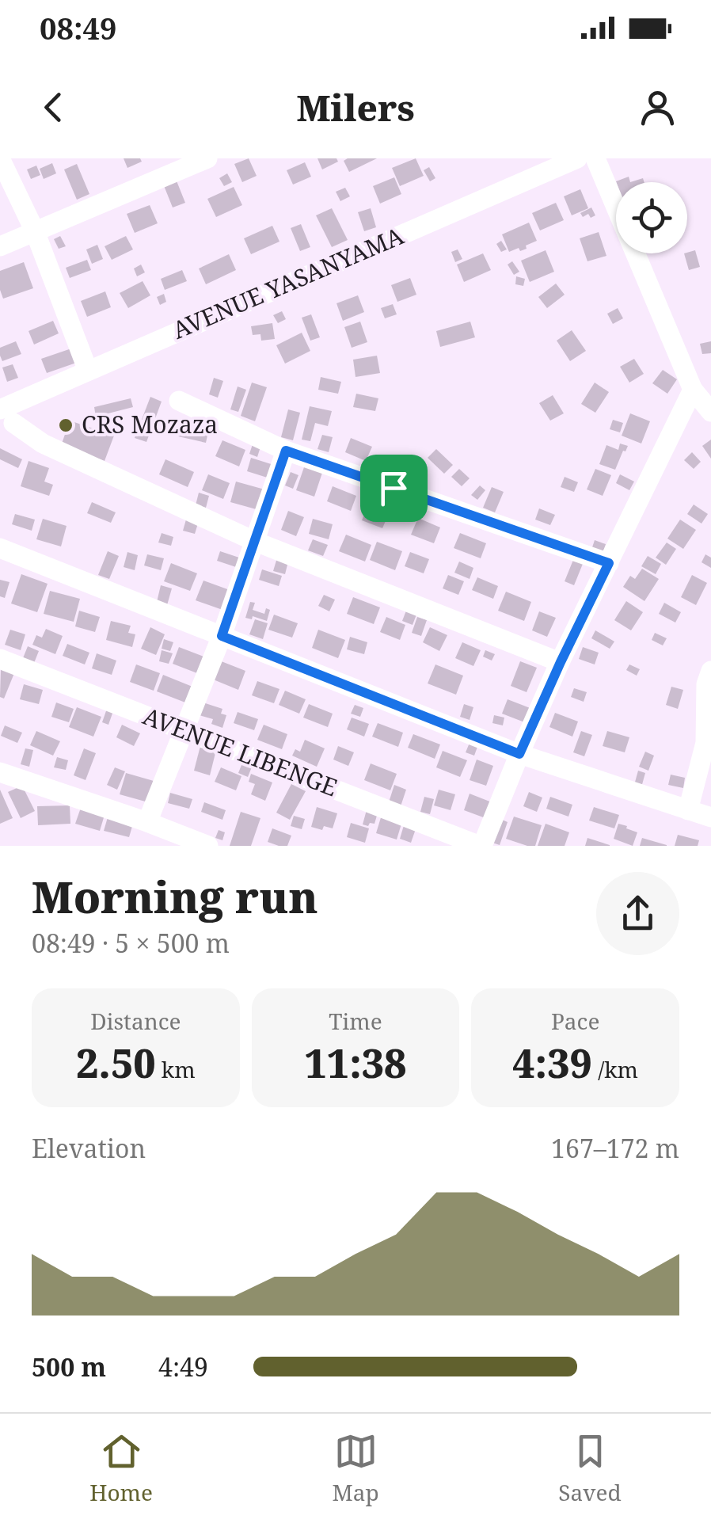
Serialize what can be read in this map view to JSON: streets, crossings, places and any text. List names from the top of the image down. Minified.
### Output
{"streets":{"street":["AVENUE YASANYAMA","AVENUE LIBENGE"]},"places":["CRS Mozaza"],"page":{"status":"08:49","header":"Milers","heading":["Morning run","08:49 · 5 × 500 m"],"stats":[["Distance","2.50 km"],["Time","11:38"],["Pace","4:39 /km"]],"chart":["Elevation","167–172 m"],"list":[{"name":"500 m","note":"4:49"}],"tabs":["Home","Map","Saved"]}}
